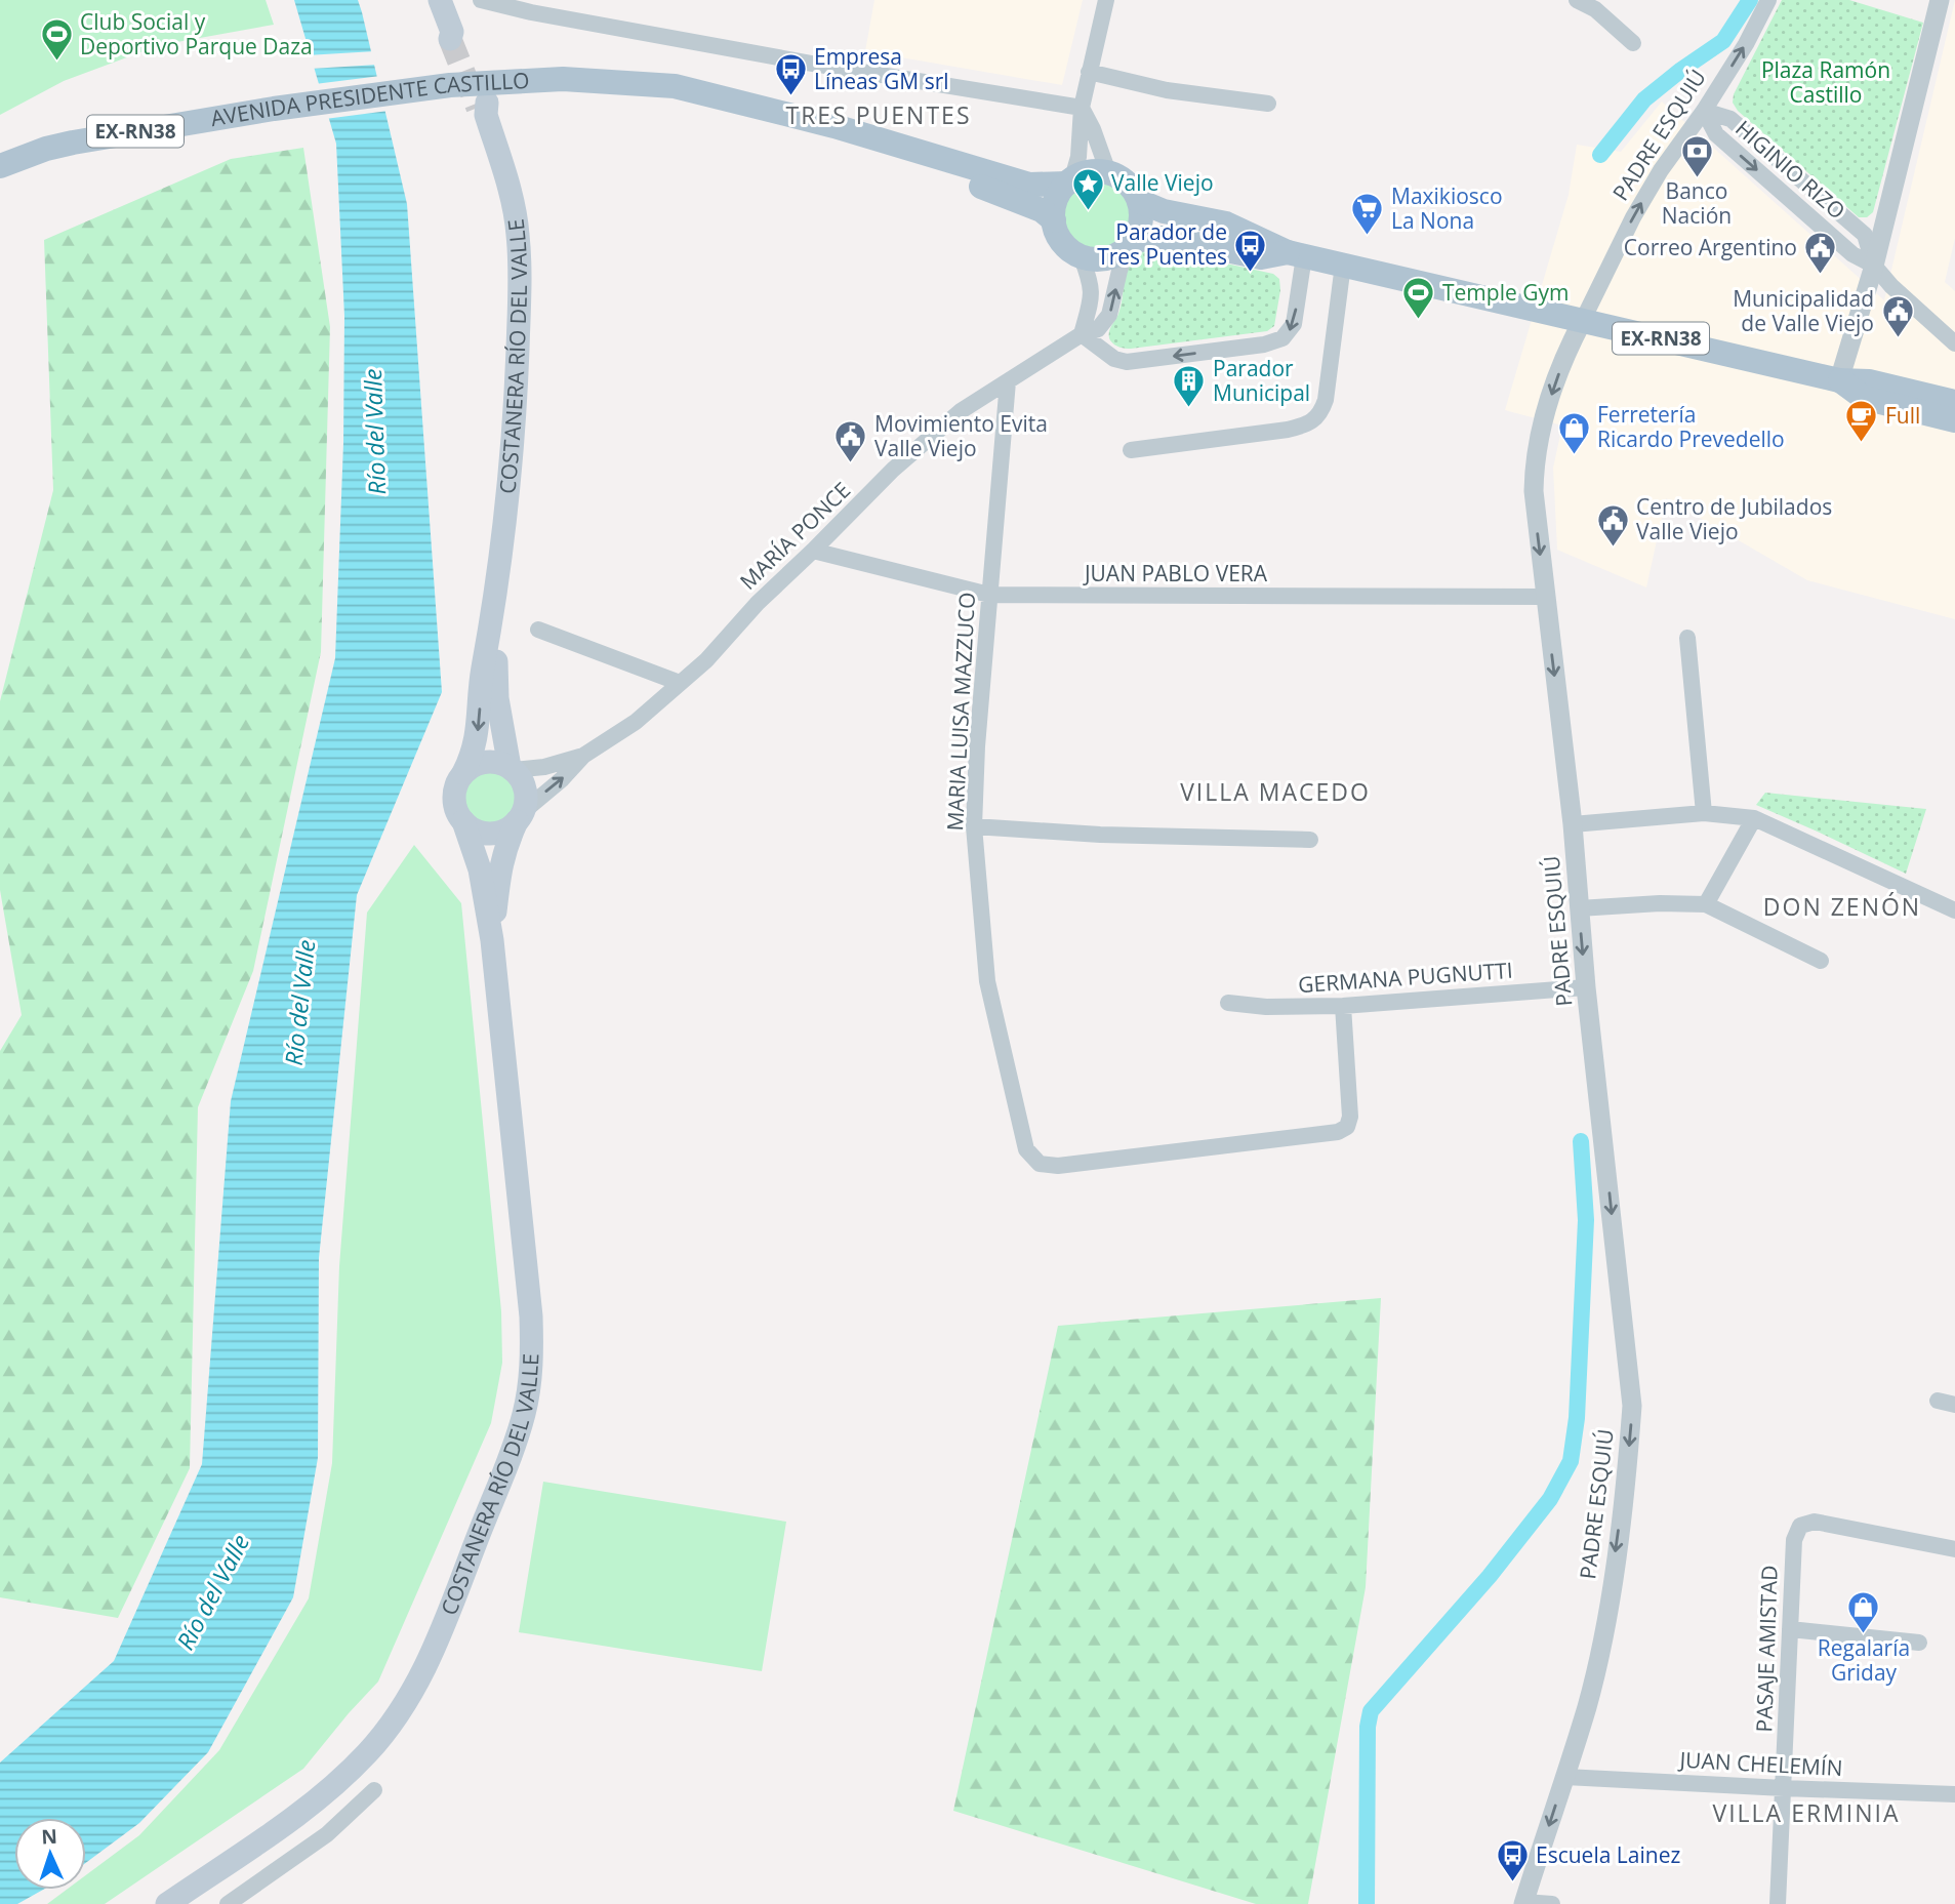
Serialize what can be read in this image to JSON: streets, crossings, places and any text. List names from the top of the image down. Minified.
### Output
{"streets":{"main road":["AVENIDA PRESIDENTE CASTILLO","EX-RN38","COSTANERA RÍO DEL VALLE"],"street":["PADRE ESQUIÚ","HIGINIO RIZO","MARÍA PONCE","JUAN PABLO VERA","MARIA LUISA MAZZUCO","GERMANA PUGNUTTI","PASAJE AMISTAD","JUAN CHELEMÍN"]},"crossings":[["AVENIDA PRESIDENTE CASTILLO","EX-RN38"],["AVENIDA PRESIDENTE CASTILLO","MARÍA PONCE"],["EX-RN38","PADRE ESQUIÚ"],["EX-RN38","MARÍA PONCE"],["PADRE ESQUIÚ","HIGINIO RIZO"],["PADRE ESQUIÚ","JUAN PABLO VERA"],["PADRE ESQUIÚ","GERMANA PUGNUTTI"],["PADRE ESQUIÚ","JUAN CHELEMÍN"],["COSTANERA RÍO DEL VALLE","MARÍA PONCE"],["MARÍA PONCE","JUAN PABLO VERA"],["MARÍA PONCE","MARIA LUISA MAZZUCO"],["JUAN PABLO VERA","MARIA LUISA MAZZUCO"],["MARIA LUISA MAZZUCO","GERMANA PUGNUTTI"],["PASAJE AMISTAD","JUAN CHELEMÍN"]],"districts":["TRES PUENTES","VILLA MACEDO","DON ZENÓN","VILLA ERMINIA"],"water":["Río del Valle"],"parks":["Plaza Ramón Castillo"],"places":{"sports":["Club Social y Deportivo Parque Daza","Temple Gym"],"bus stop":["Empresa Líneas GM srl","Parador de Tres Puentes","Escuela Lainez"],"bank":["Banco Nación"],"place":["Valle Viejo"],"supermarket":["Maxikiosco La Nona"],"public building":["Correo Argentino","Municipalidad de Valle Viejo","Movimiento Evita Valle Viejo","Centro de Jubilados Valle Viejo"],"building":["Parador Municipal"],"cafe":["Full"],"shop":["Ferretería Ricardo Prevedello","Regalaría Griday"]},"north":"top"}
